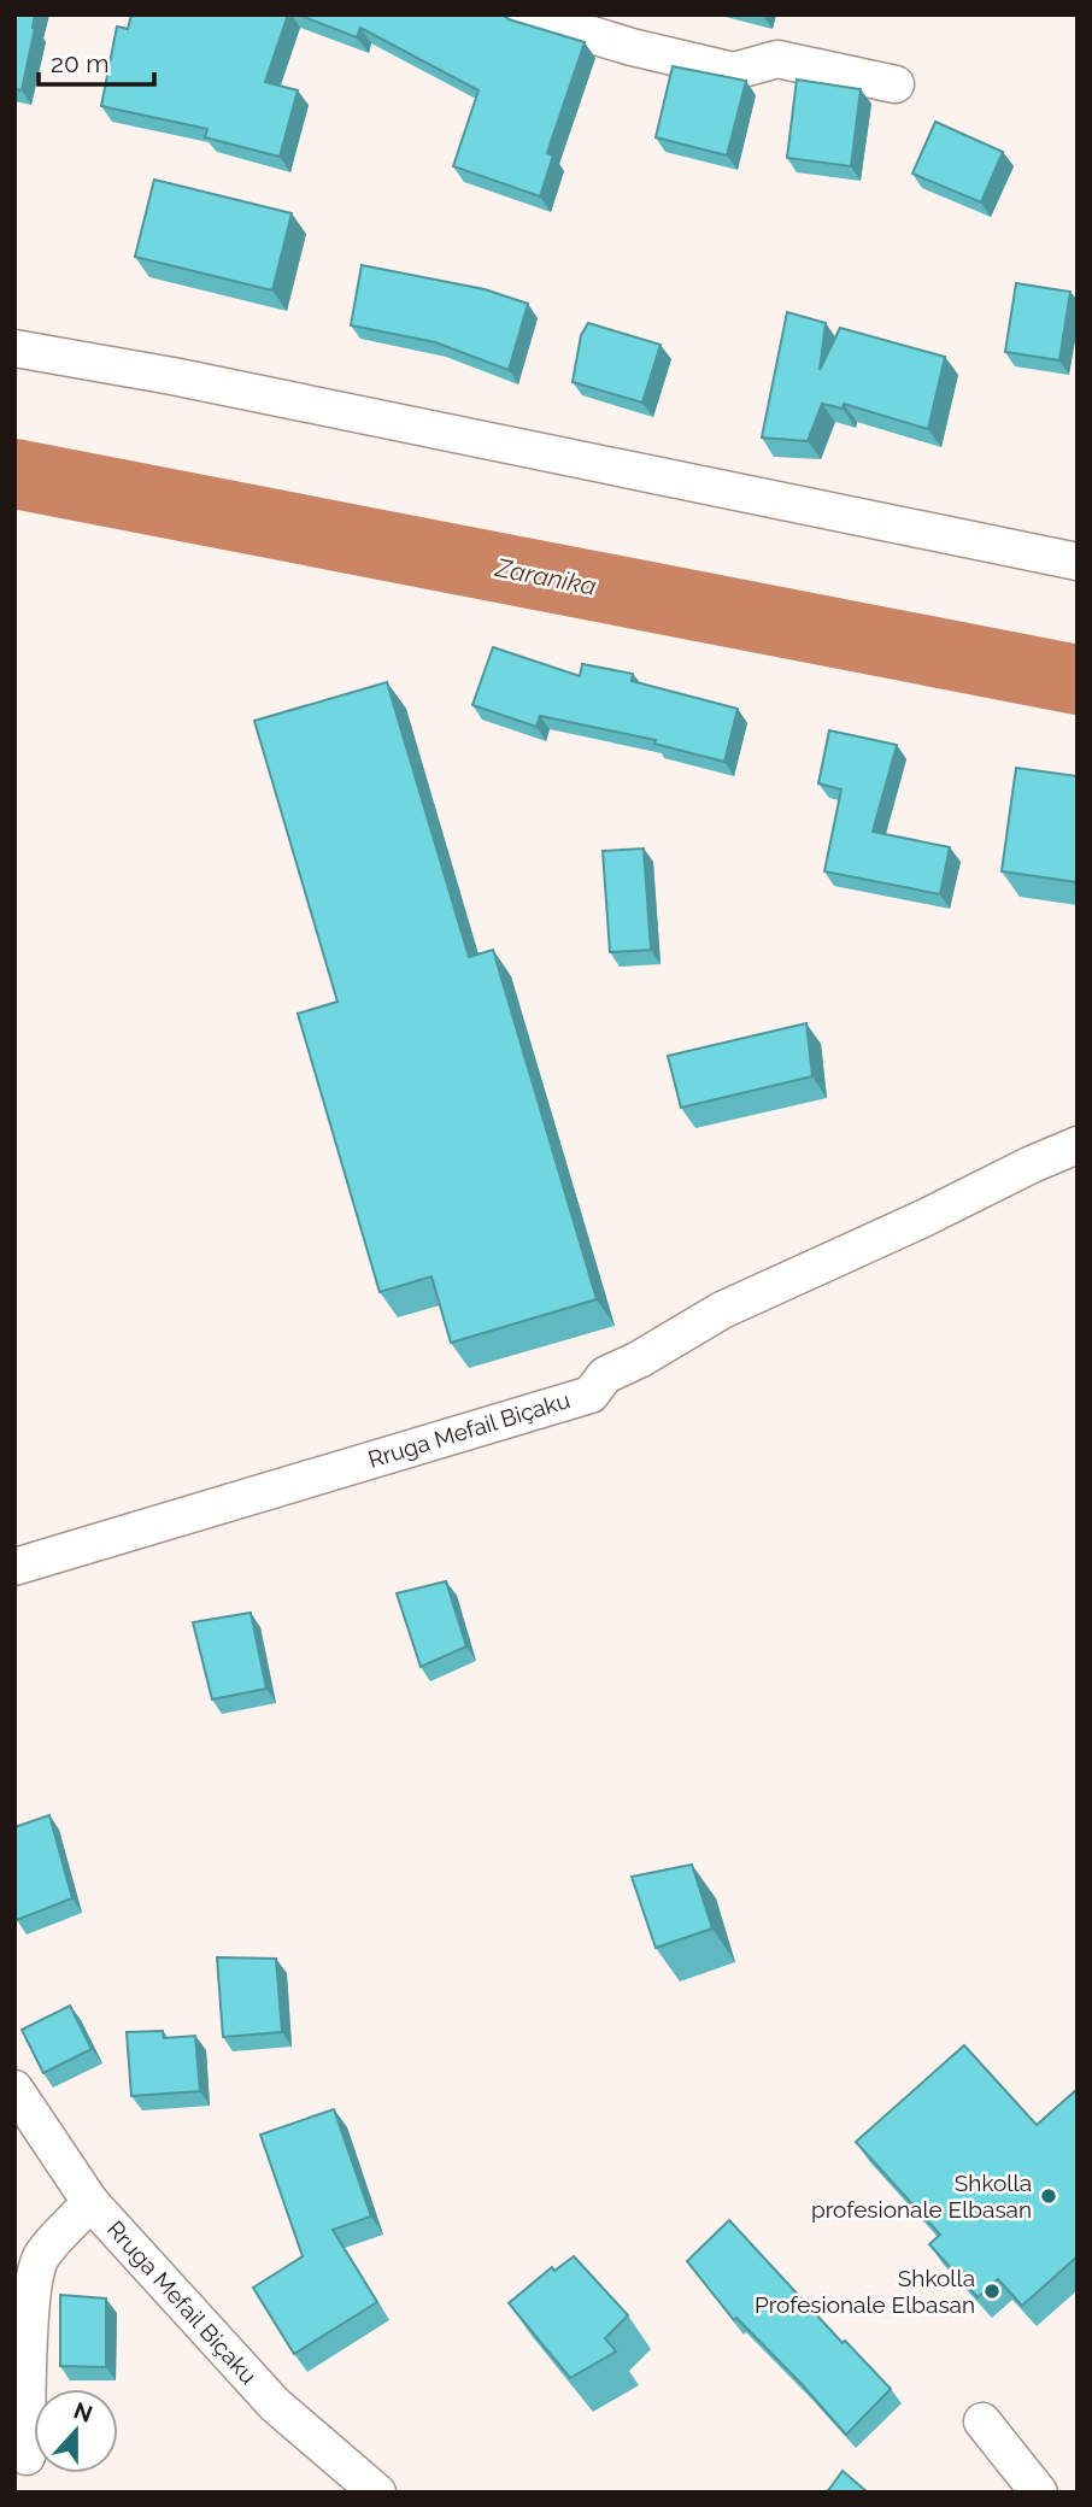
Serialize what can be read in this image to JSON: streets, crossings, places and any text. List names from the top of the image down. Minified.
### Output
{"streets":{"street":["Rruga Mefail Biçaku"]},"water":["Zaranika"],"places":["Shkolla profesionale Elbasan","Shkolla Profesionale Elbasan"],"scale_bar":"20 m","north":"top"}
